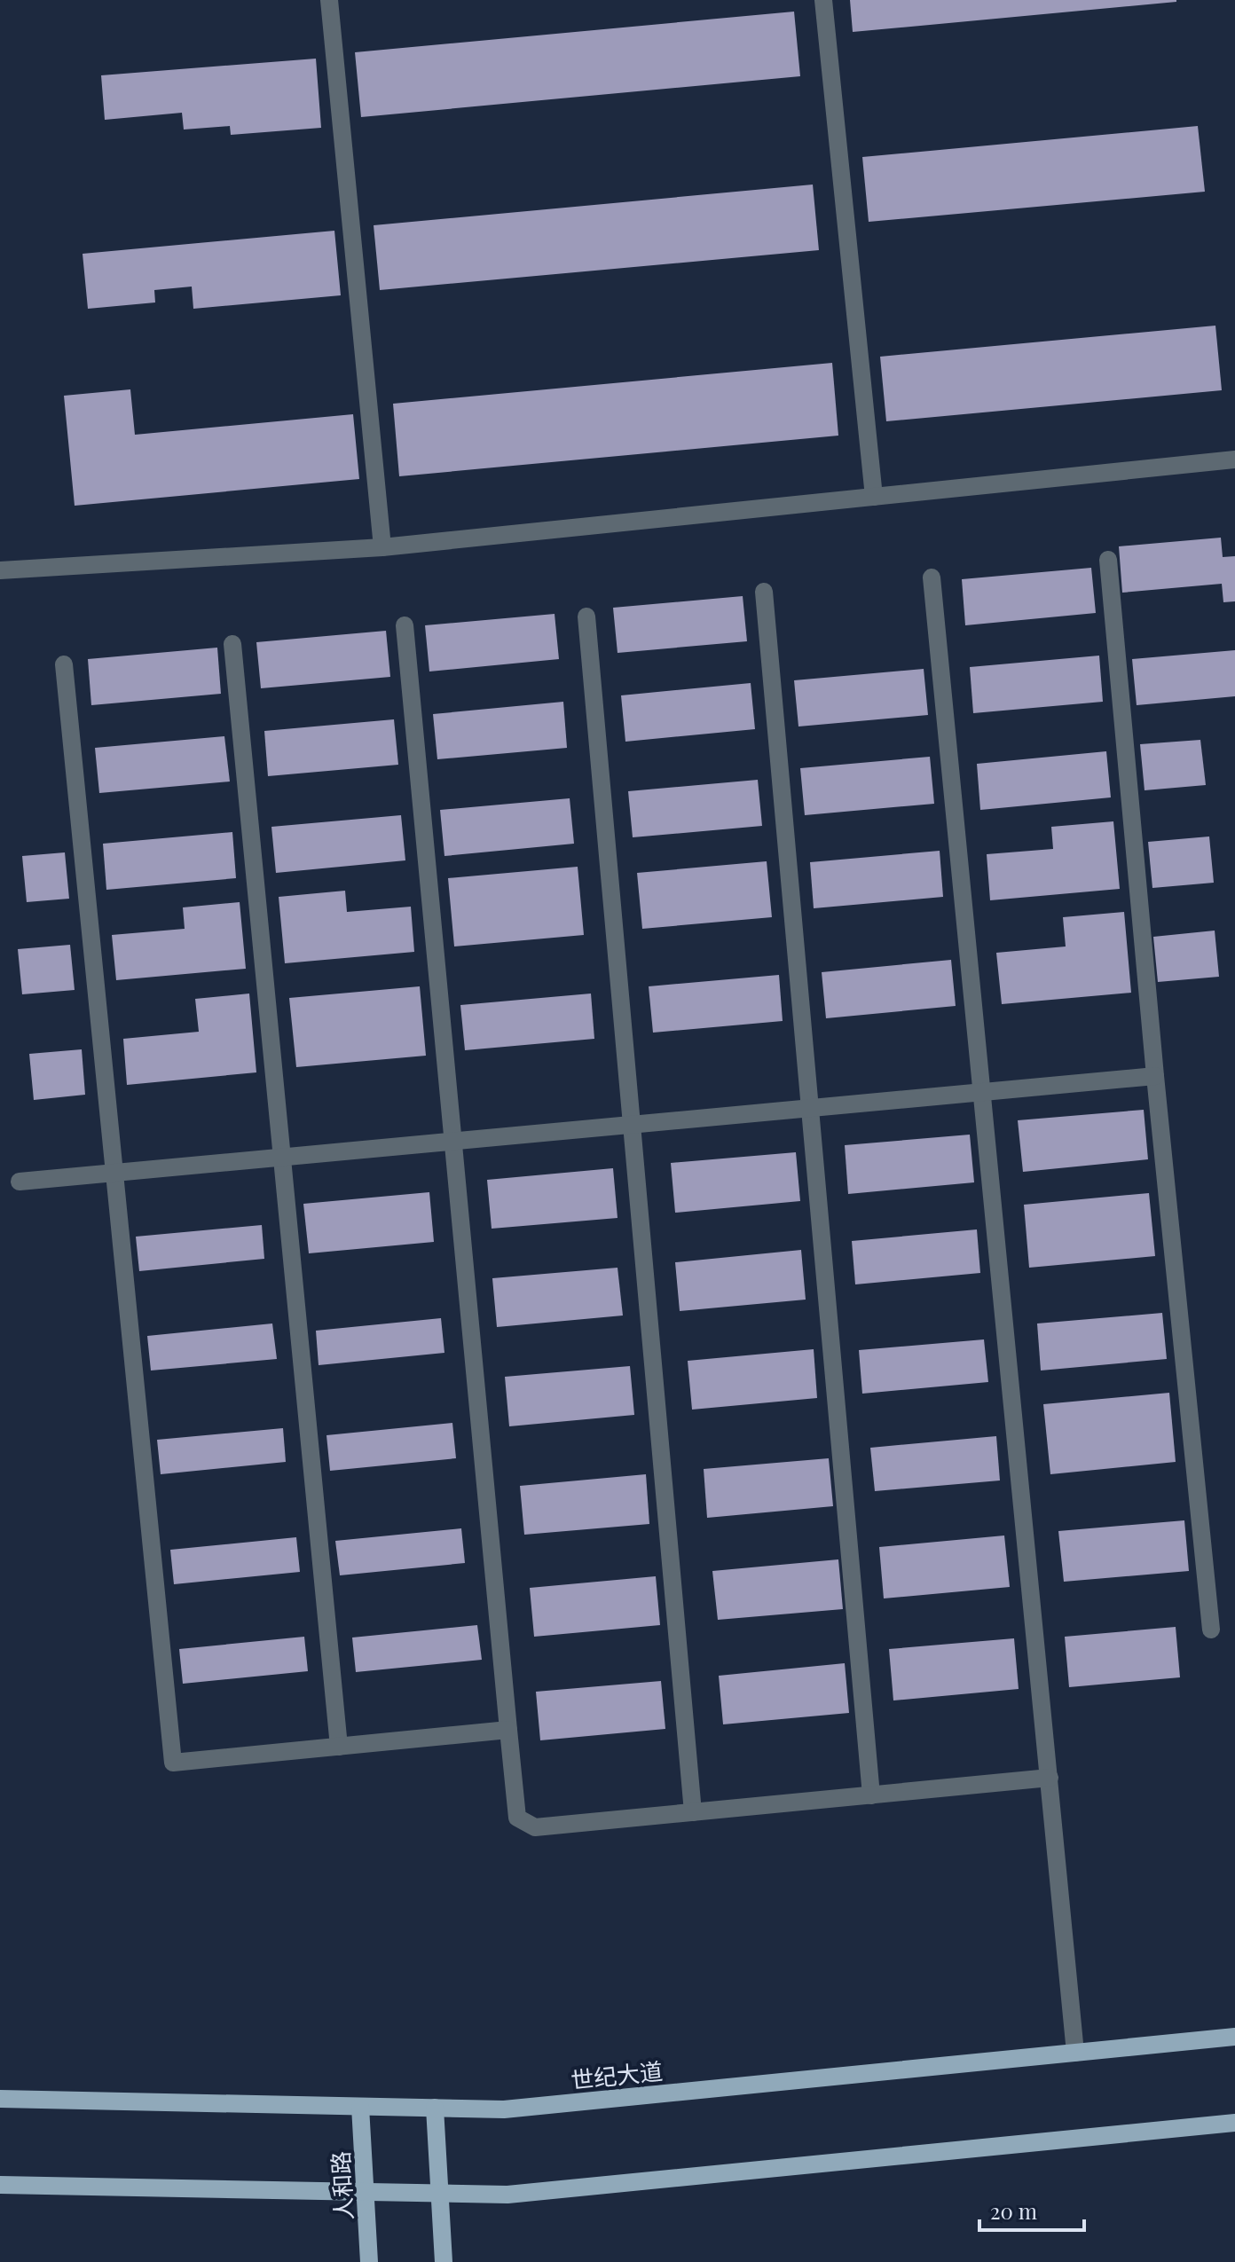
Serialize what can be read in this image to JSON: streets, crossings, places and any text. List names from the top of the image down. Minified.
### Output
{"streets":{"main road":["世纪大道","人和路"]},"crossings":[["世纪大道","人和路"]],"scale_bar":"20 m"}
